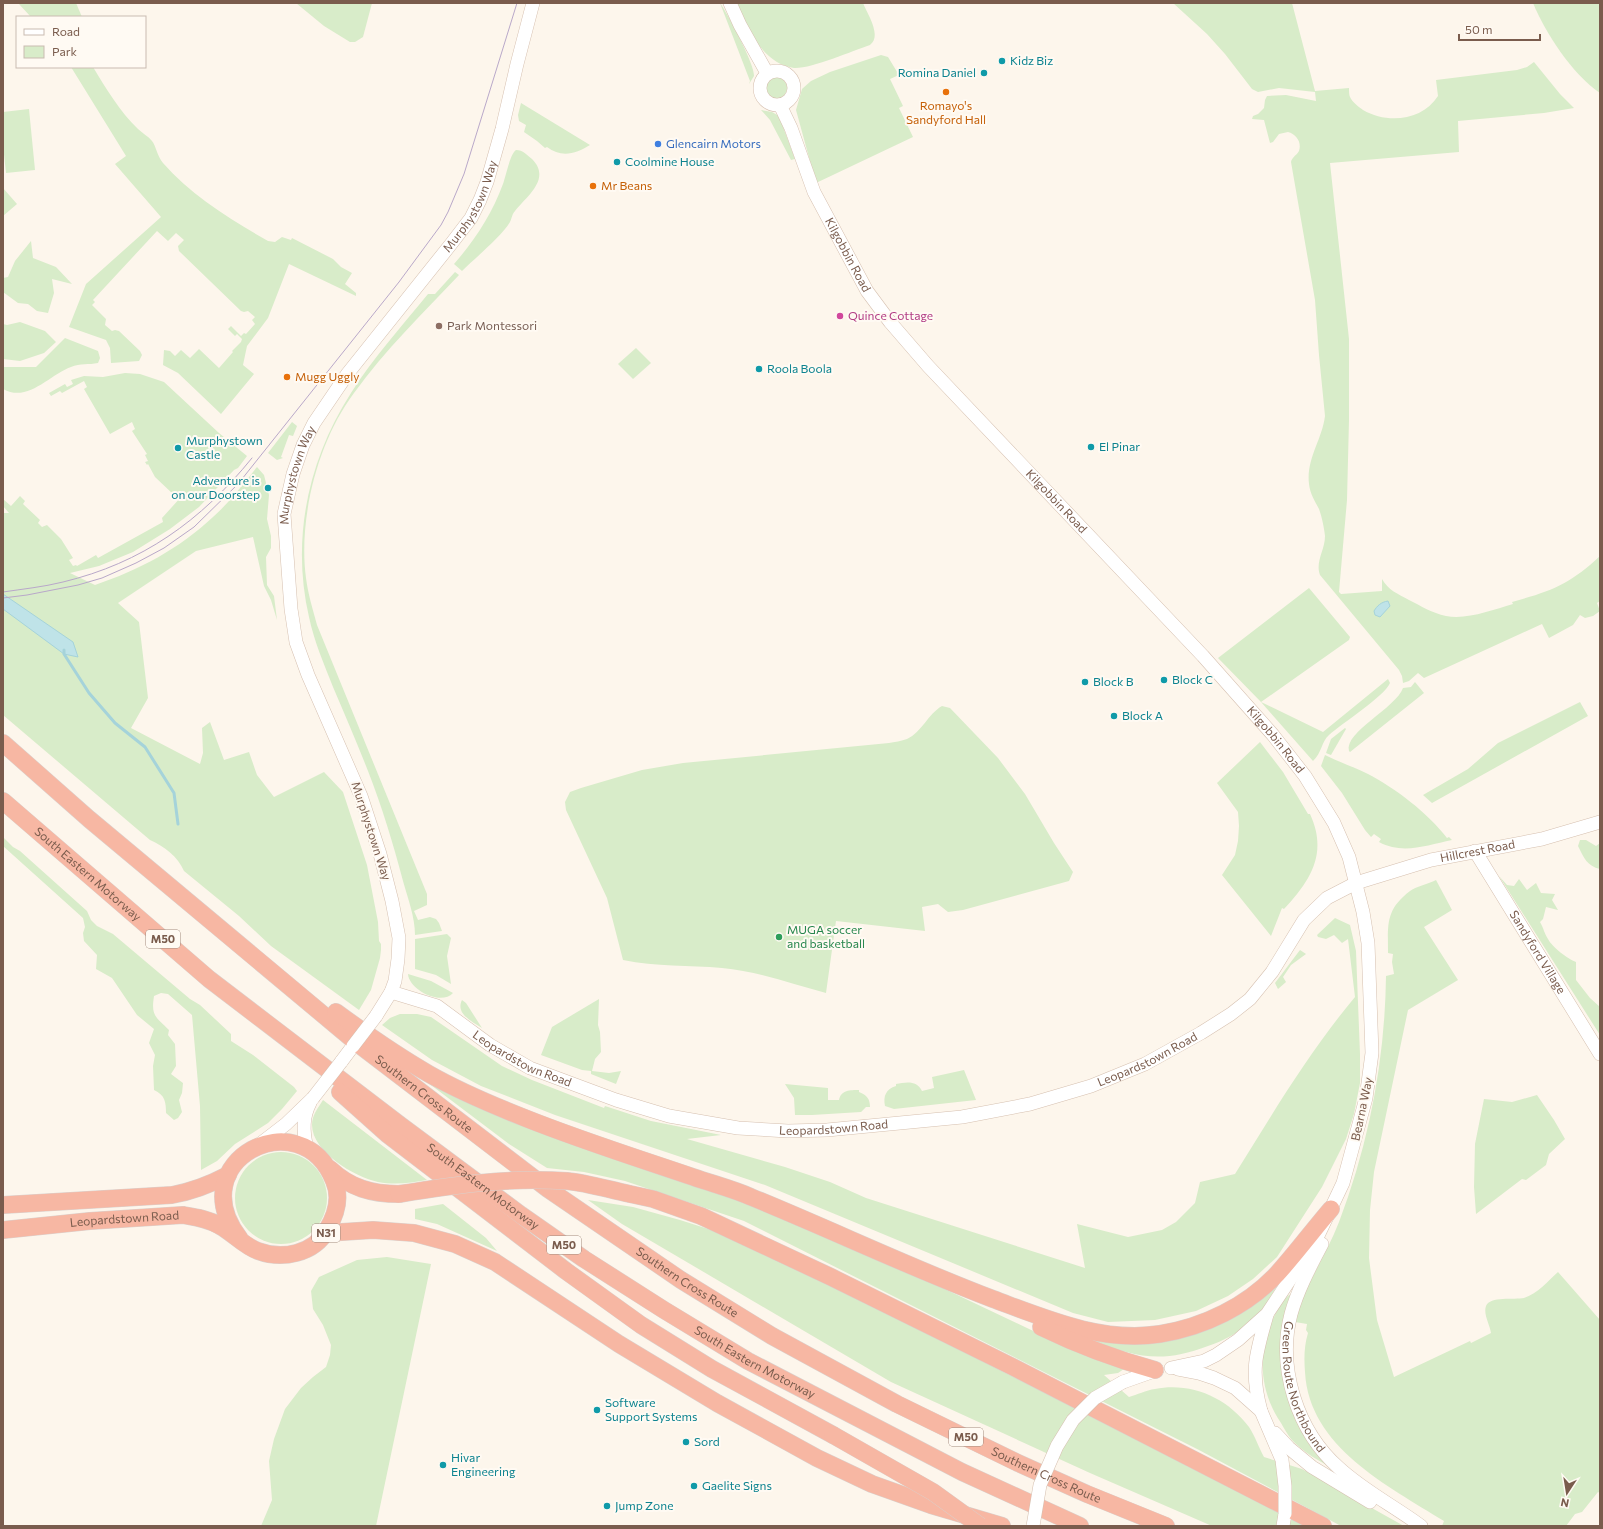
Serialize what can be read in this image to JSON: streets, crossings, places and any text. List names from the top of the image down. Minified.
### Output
{"streets":{"highway":["South Eastern Motorway","M50","Leopardstown Road","Southern Cross Route","N31"],"main road":["Murphystown Way","Kilgobbin Road","Hillcrest Road","Sandyford Village","Bearna Way","Green Route Northbound"]},"crossings":[["Murphystown Way","Leopardstown Road"],["Kilgobbin Road","Hillcrest Road"],["Kilgobbin Road","Leopardstown Road"],["Kilgobbin Road","Bearna Way"],["Hillcrest Road","Sandyford Village"],["Hillcrest Road","Leopardstown Road"],["Hillcrest Road","Bearna Way"],["M50","Southern Cross Route"],["Leopardstown Road","Bearna Way"],["Bearna Way","Green Route Northbound"]],"places":["Kidz Biz","Romina Daniel","Romayo's Sandyford Hall","Glencairn Motors","Coolmine House","Mr Beans","Quince Cottage","Park Montessori","Roola Boola","Mugg Uggly","El Pinar","Murphystown Castle","Adventure is on our Doorstep","Block C","Block B","Block A","MUGA soccer and basketball","Software Support Systems","Sord","Hivar Engineering","Gaelite Signs","Jump Zone"],"legend":["Road","Park"],"scale_bar":"50 m","north":"bottom"}
